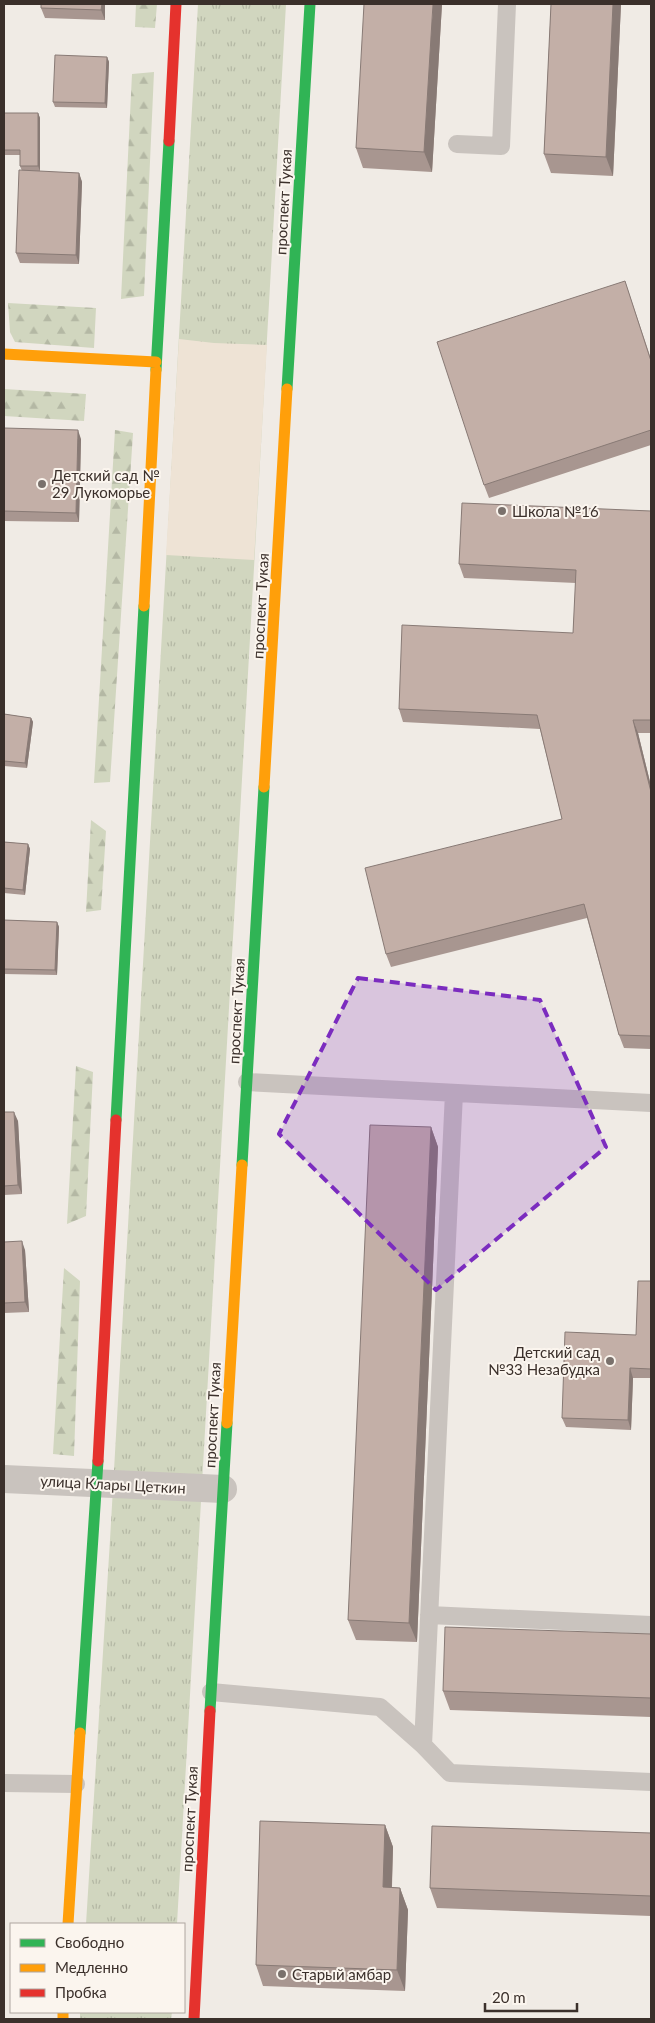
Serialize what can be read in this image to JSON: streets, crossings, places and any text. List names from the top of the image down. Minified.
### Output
{"streets":{"main road":["проспект Тукая"],"street":["улица Клары Цеткин"]},"crossings":[["проспект Тукая","улица Клары Цеткин"]],"places":["Детский сад № 29 Лукоморье","Школа №16","Детский сад №33 Незабудка","Старый амбар"],"legend":["Свободно","Медленно","Пробка"],"scale_bar":"20 m"}
